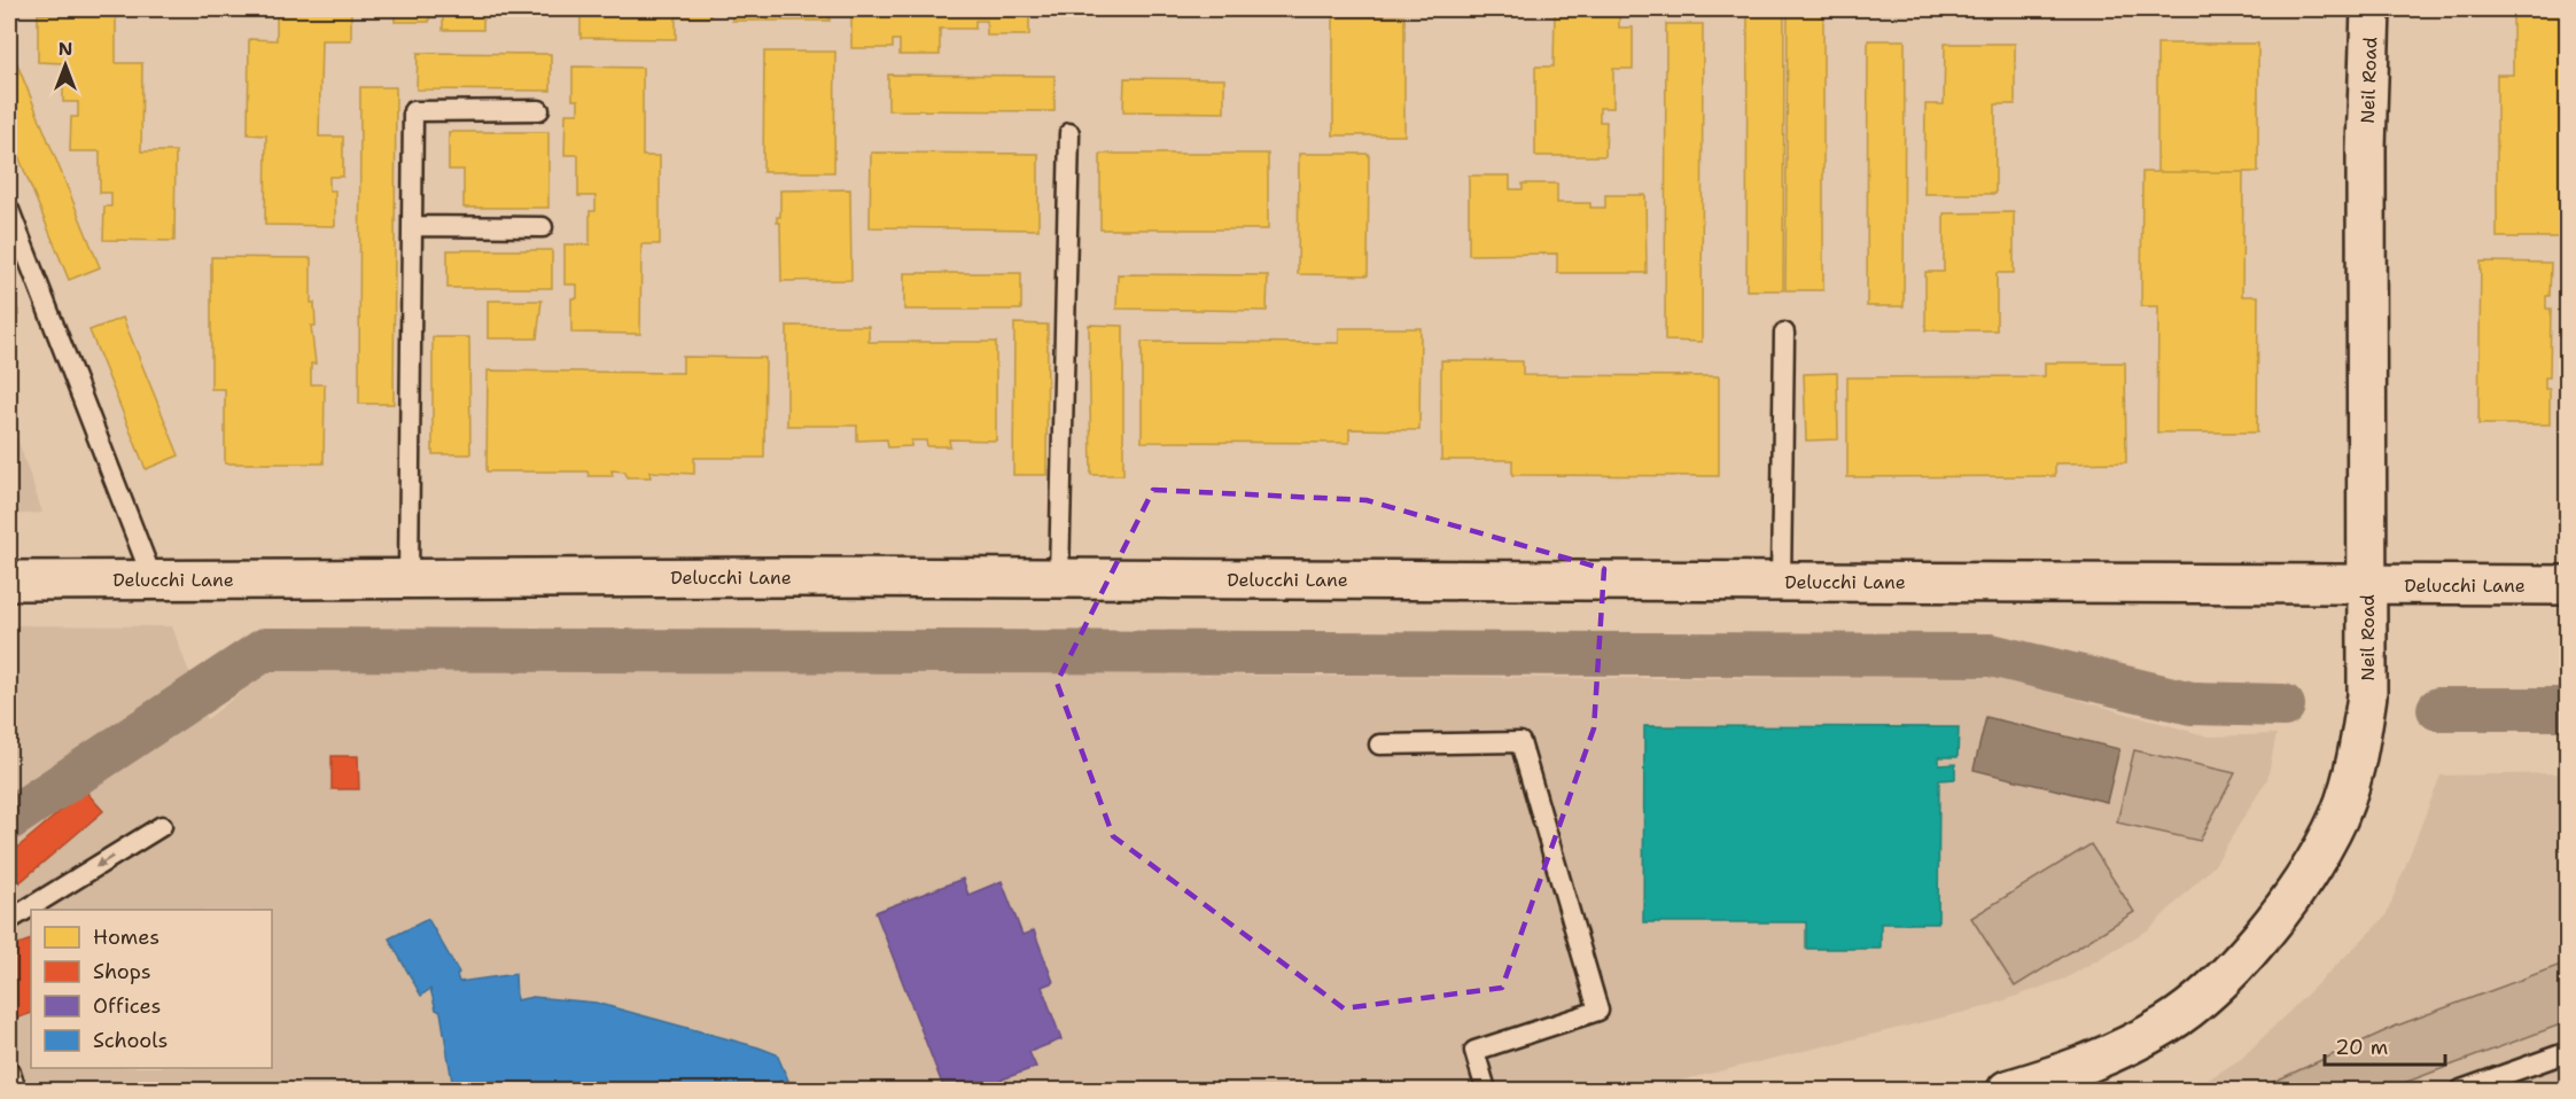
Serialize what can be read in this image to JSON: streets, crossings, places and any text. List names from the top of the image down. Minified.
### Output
{"streets":{"street":["Neil Road","Delucchi Lane"]},"crossings":[["Neil Road","Delucchi Lane"]],"legend":["Homes","Shops","Offices","Schools"],"scale_bar":"20 m","north":"top"}
